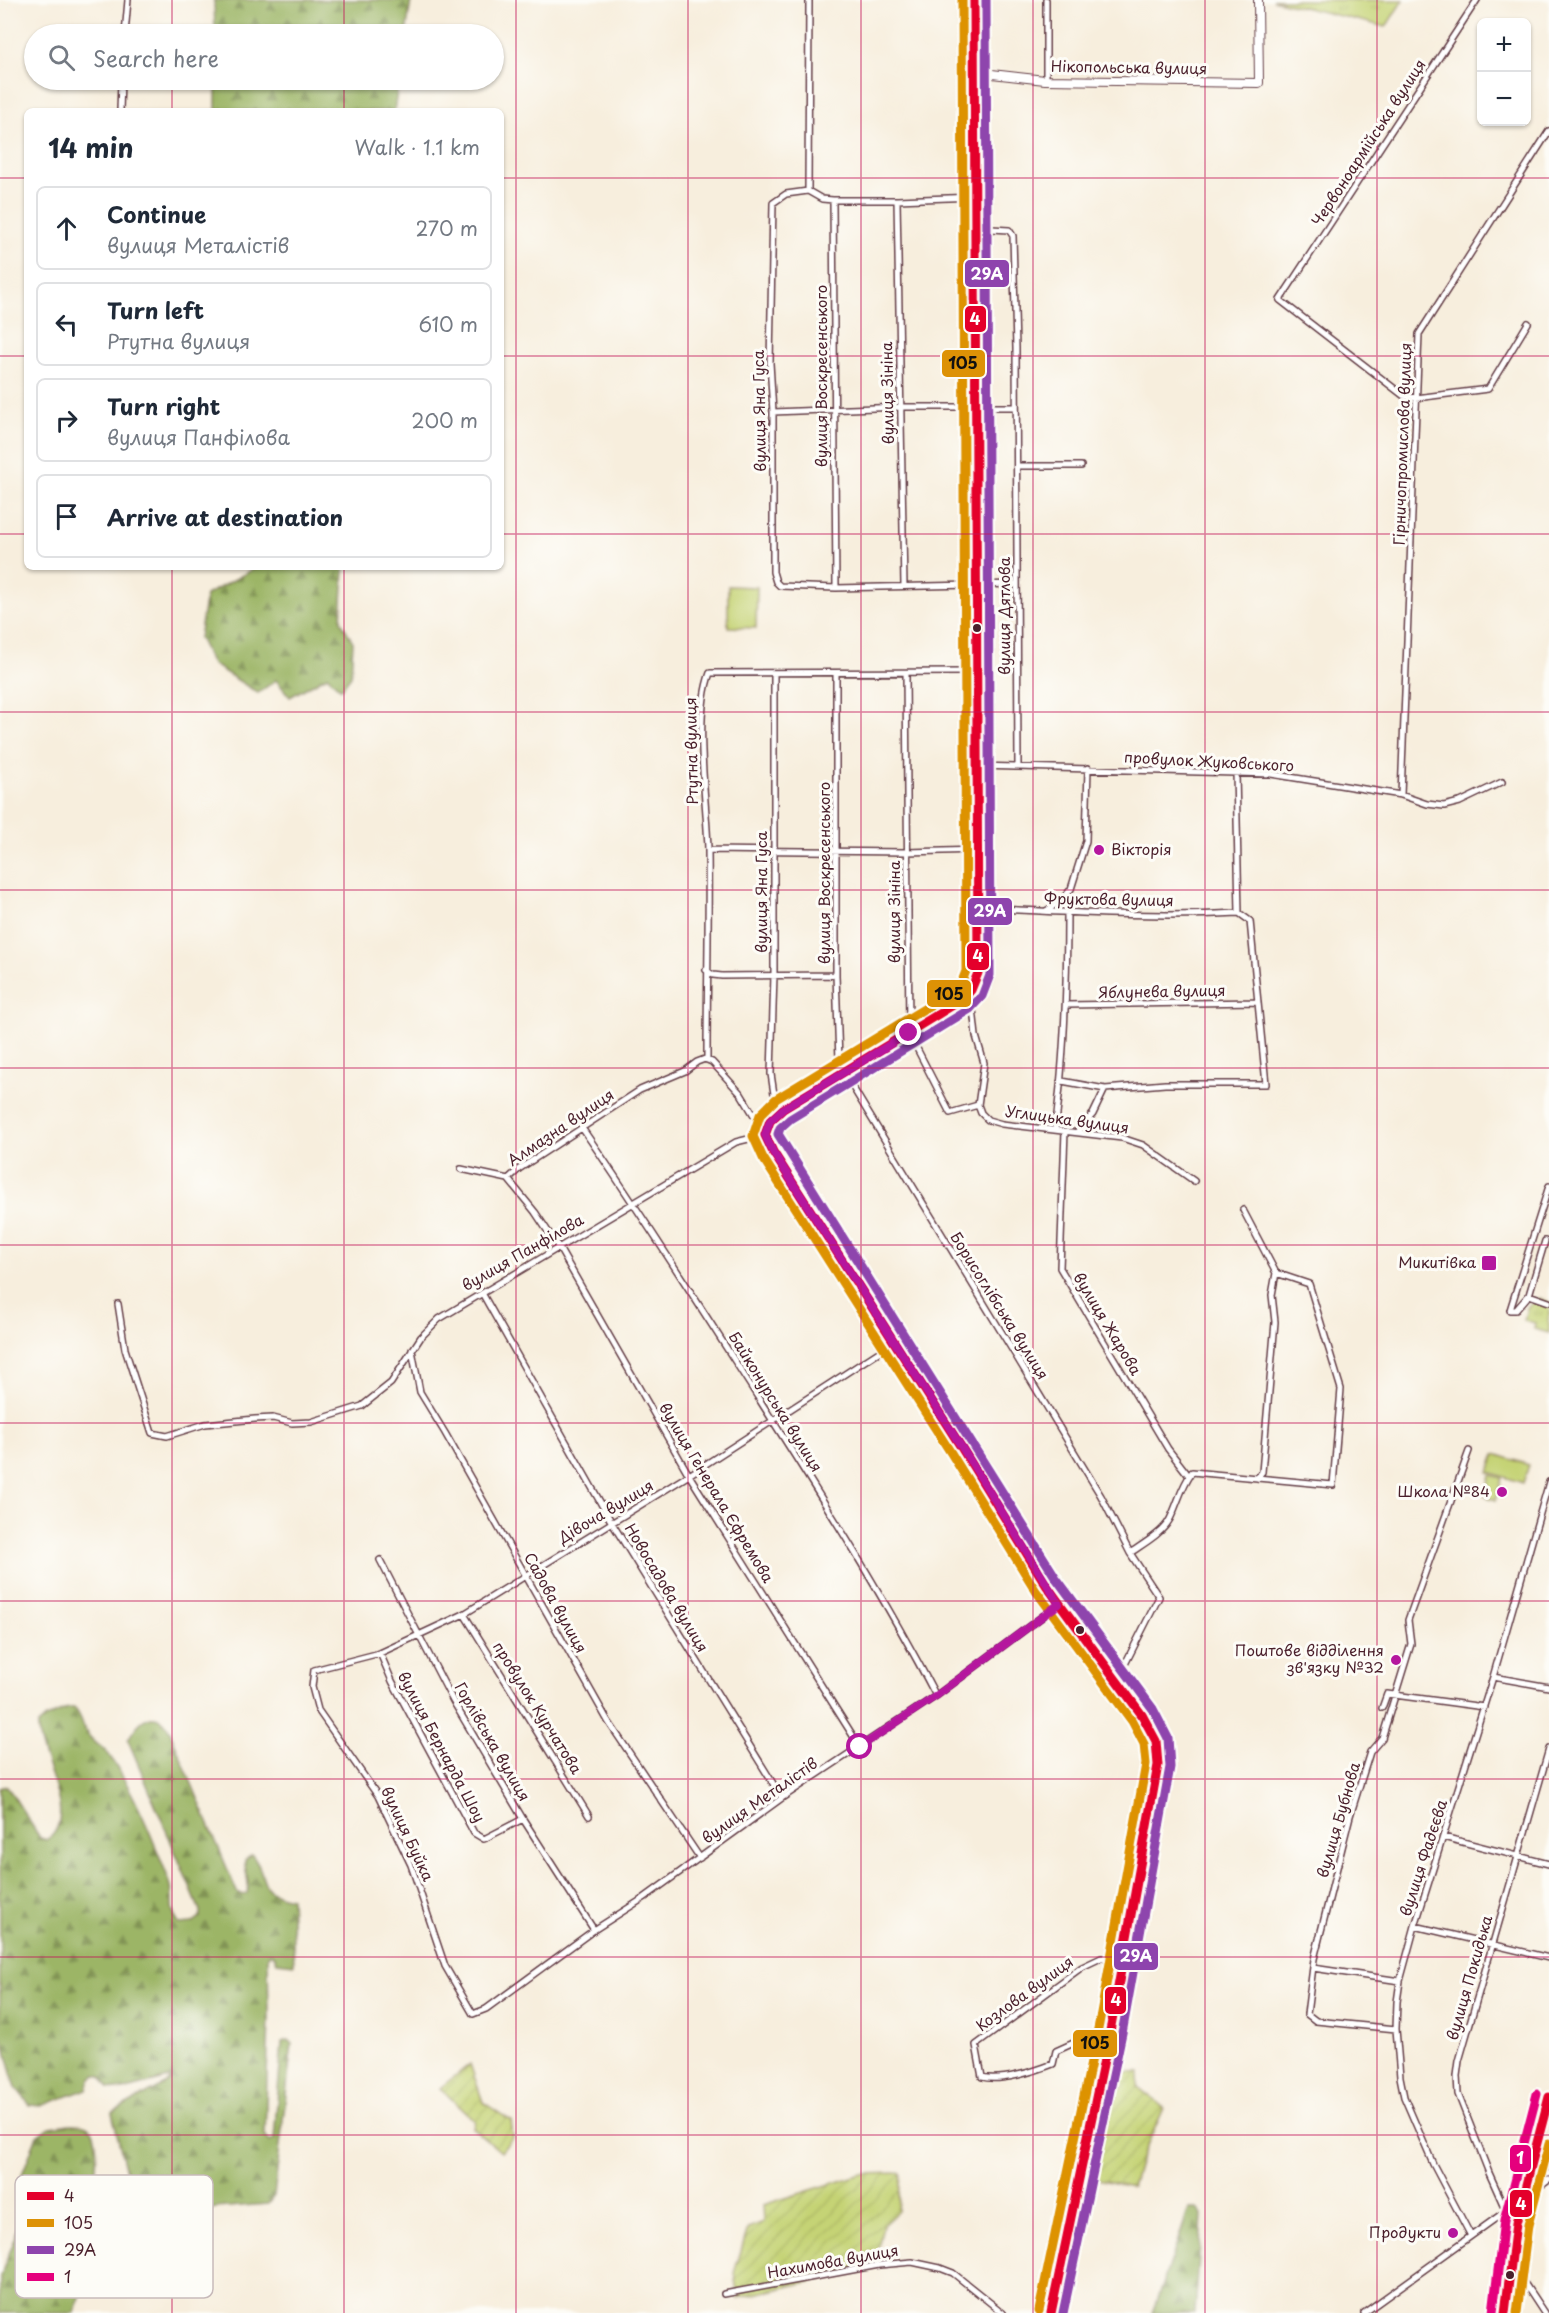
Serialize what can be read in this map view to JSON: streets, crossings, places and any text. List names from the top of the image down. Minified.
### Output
{"streets":{"main road":["Нікопольська вулиця"],"street":["Червоноармійська вулиця","вулиця Воскресенського","вулиця Зініна","вулиця Яна Гуса","Гірничопромислова вулиця","вулиця Дятлова","Ртутна вулиця","провулок Жуковського","Фруктова вулиця","Яблунева вулиця","Углицька вулиця","Алмазна вулиця","вулиця Панфілова","Борисоглібська вулиця","вулиця Жарова","Байконурська вулиця","вулиця Генерала Єфремова","Дівоча вулиця","Новосадова вулиця","Садова вулиця","провулок Курчатова","Горлівська вулиця","вулиця Бернарда Шоу","вулиця Металістів","вулиця Бубнова","вулиця Буйка","вулиця Фадєєва","вулиця Покидька","Козлова вулиця","Нахимова вулиця"]},"crossings":[["Червоноармійська вулиця","Гірничопромислова вулиця"],["вулиця Воскресенського","вулиця Яна Гуса"],["вулиця Воскресенського","Ртутна вулиця"],["вулиця Воскресенського","Борисоглібська вулиця"],["вулиця Зініна","Ртутна вулиця"],["вулиця Зініна","Углицька вулиця"],["вулиця Яна Гуса","Ртутна вулиця"],["Гірничопромислова вулиця","провулок Жуковського"],["вулиця Дятлова","провулок Жуковського"],["Ртутна вулиця","Алмазна вулиця"],["Углицька вулиця","вулиця Жарова"],["Алмазна вулиця","вулиця Панфілова"],["Алмазна вулиця","Байконурська вулиця"],["Алмазна вулиця","вулиця Генерала Єфремова"],["вулиця Панфілова","Байконурська вулиця"],["вулиця Панфілова","вулиця Генерала Єфремова"],["вулиця Панфілова","Новосадова вулиця"],["вулиця Панфілова","Садова вулиця"],["Байконурська вулиця","Дівоча вулиця"],["Байконурська вулиця","вулиця Металістів"],["вулиця Генерала Єфремова","Дівоча вулиця"],["вулиця Генерала Єфремова","вулиця Металістів"],["Дівоча вулиця","Новосадова вулиця"],["Дівоча вулиця","Садова вулиця"],["Дівоча вулиця","провулок Курчатова"],["Дівоча вулиця","Горлівська вулиця"],["Дівоча вулиця","вулиця Бернарда Шоу"],["Дівоча вулиця","вулиця Буйка"],["Новосадова вулиця","вулиця Металістів"],["Садова вулиця","вулиця Металістів"],["Горлівська вулиця","вулиця Бернарда Шоу"],["Горлівська вулиця","вулиця Металістів"],["вулиця Металістів","вулиця Буйка"],["вулиця Бубнова","вулиця Фадєєва"]],"places":{"other":["Вікторія","Школа №84","Поштове відділення зв'язку №32","Продукти"],"transit":["Микитівка"]},"lines":["transit line 4","transit line 105","transit line 29A","transit line 1"],"legend":["4","105","29A","1"],"page":{"map_buttons":["+","−"],"search":"Search here","heading":["14 min","Walk · 1.1 km"],"list":[["Continue","вулиця Металістів","270 m"],["Turn left","Ртутна вулиця","610 m"],["Turn right","вулиця Панфілова","200 m"],"Arrive at destination"]}}
